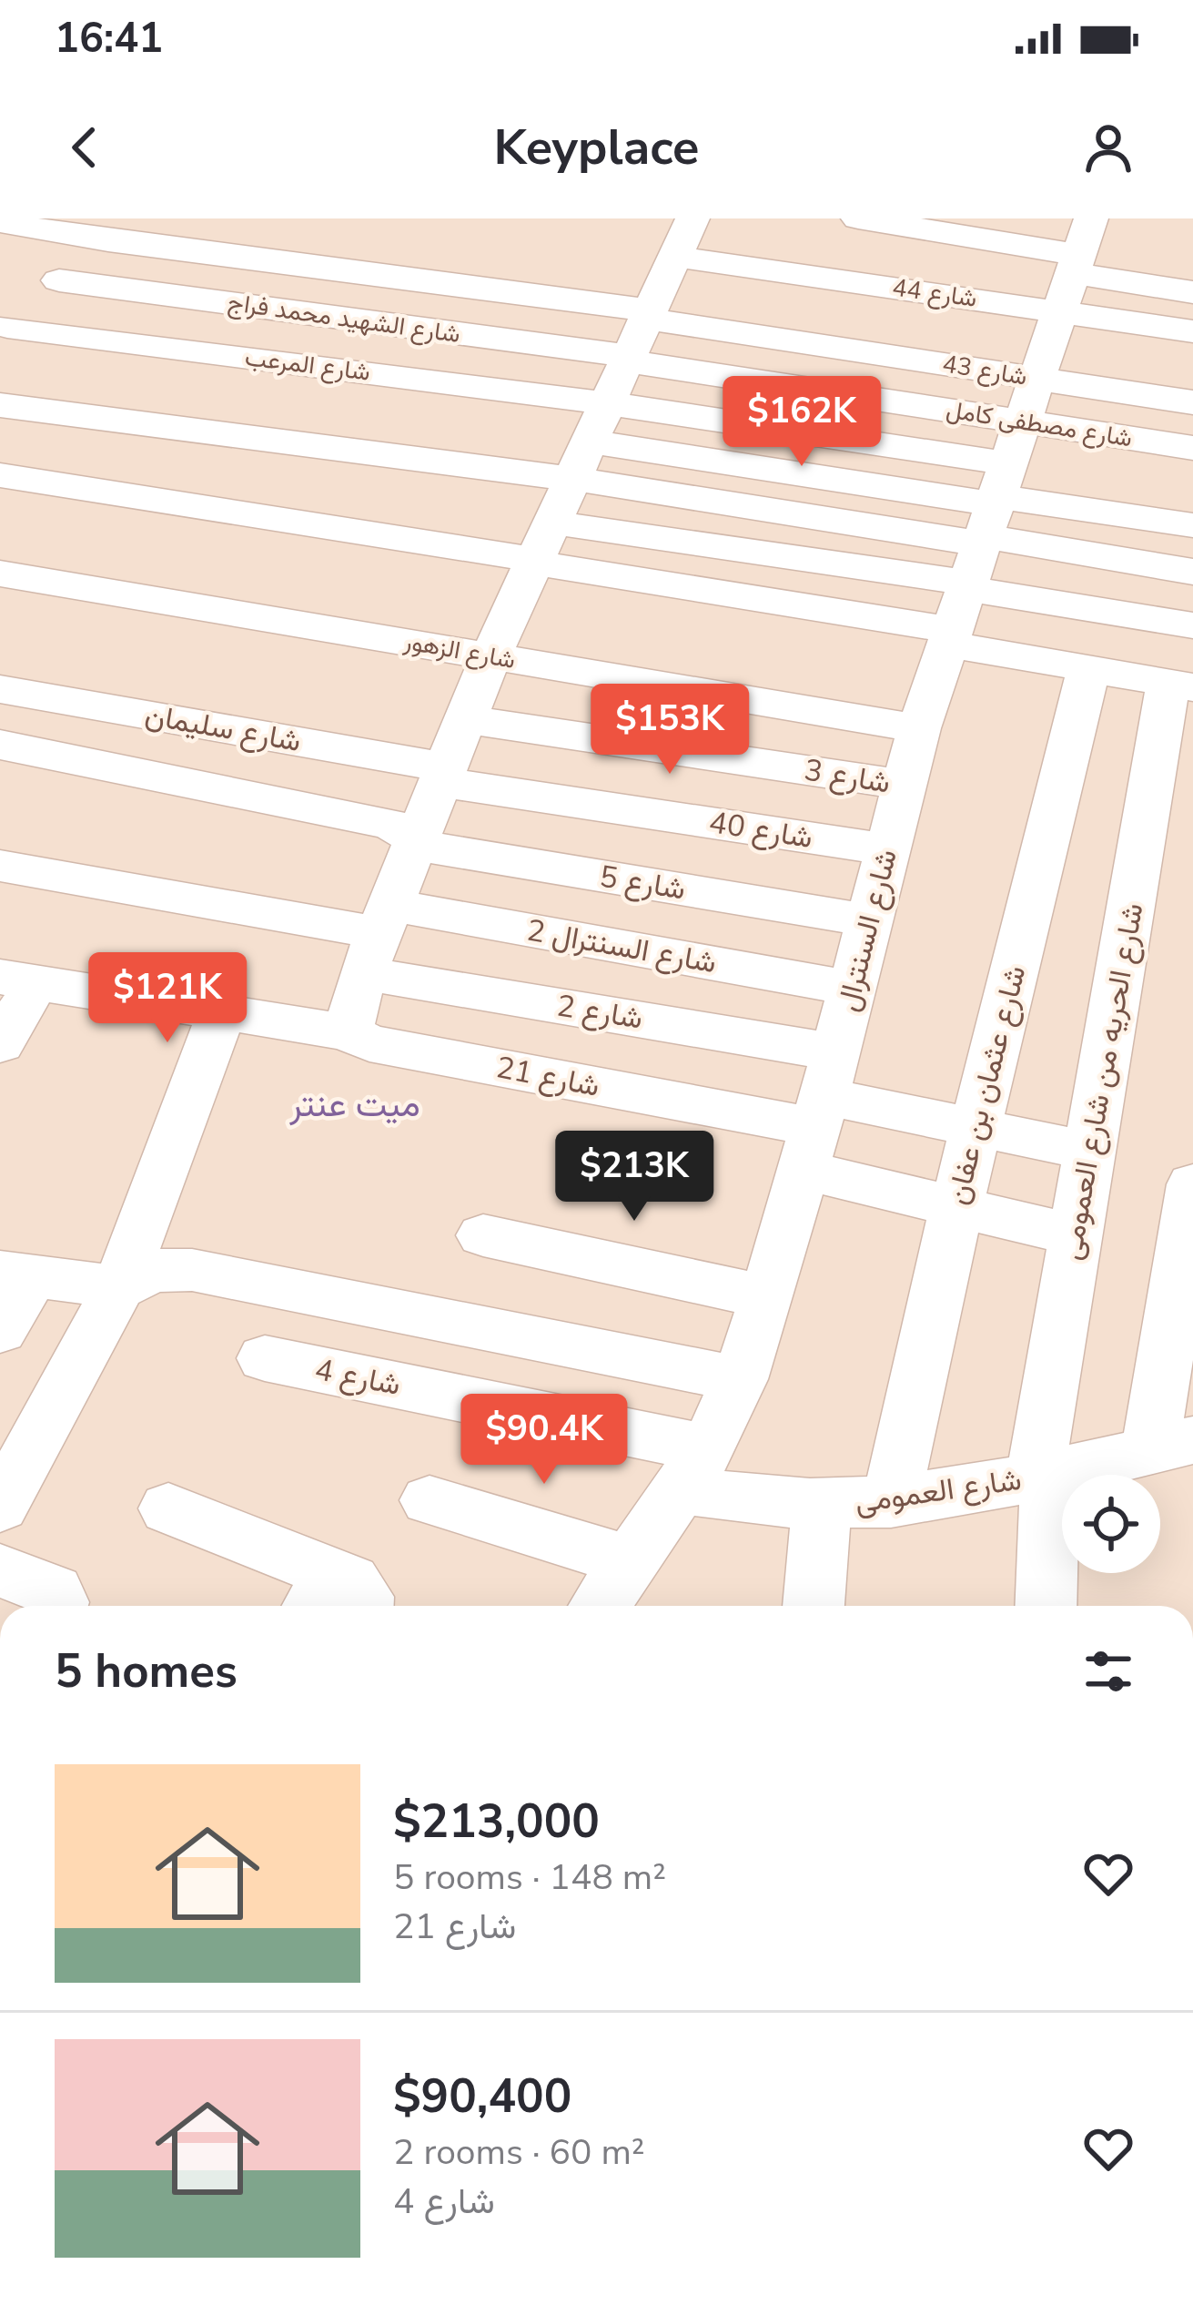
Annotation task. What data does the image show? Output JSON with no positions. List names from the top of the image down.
{
  "streets": {
    "street": [
      "شارع 44",
      "شارع الشهيد محمد فراج",
      "شارع المرعب",
      "شارع 43",
      "شارع مصطفى كامل",
      "شارع الزهور",
      "شارع سليمان",
      "شارع 3",
      "شارع 40",
      "شارع 5",
      "شارع السنترال",
      "شارع السنترال 2",
      "شارع 2",
      "شارع 21",
      "شارع الحريه من شارع العمومى",
      "شارع عثمان بن عفان",
      "شارع 4",
      "شارع العمومى"
    ]
  },
  "crossings": [
    ["شارع 44", "شارع 43"],
    ["شارع 44", "شارع مصطفى كامل"],
    ["شارع 44", "شارع السنترال"],
    ["شارع الشهيد محمد فراج", "شارع مصطفى كامل"],
    ["شارع 43", "شارع مصطفى كامل"],
    ["شارع 43", "شارع السنترال"],
    ["شارع مصطفى كامل", "شارع السنترال"],
    ["شارع الزهور", "شارع السنترال"],
    ["شارع سليمان", "شارع 40"],
    ["شارع 3", "شارع السنترال"],
    ["شارع 40", "شارع السنترال"],
    ["شارع 5", "شارع السنترال"],
    ["شارع السنترال", "شارع السنترال 2"],
    ["شارع السنترال", "شارع 2"],
    ["شارع السنترال", "شارع 21"],
    ["شارع السنترال", "شارع 4"],
    ["شارع السنترال", "شارع العمومى"],
    ["شارع السنترال 2", "شارع 2"],
    ["شارع 2", "شارع 21"],
    ["شارع الحريه من شارع العمومى", "شارع العمومى"],
    ["شارع عثمان بن عفان", "شارع العمومى"],
    ["شارع 4", "شارع العمومى"]
  ],
  "districts": ["ميت عنتر"],
  "page": {
    "status": "16:41",
    "header": "Keyplace",
    "price": [
      "$162K",
      "$153K",
      "$121K",
      "$213K",
      "$90.4K"
    ],
    "heading": "5 homes",
    "list": [
      {
        "name": "$213,000",
        "note": "5 rooms · 148 m² · شارع 21"
      },
      {
        "name": "$90,400",
        "note": "2 rooms · 60 m² · شارع 4"
      }
    ]
  }
}
